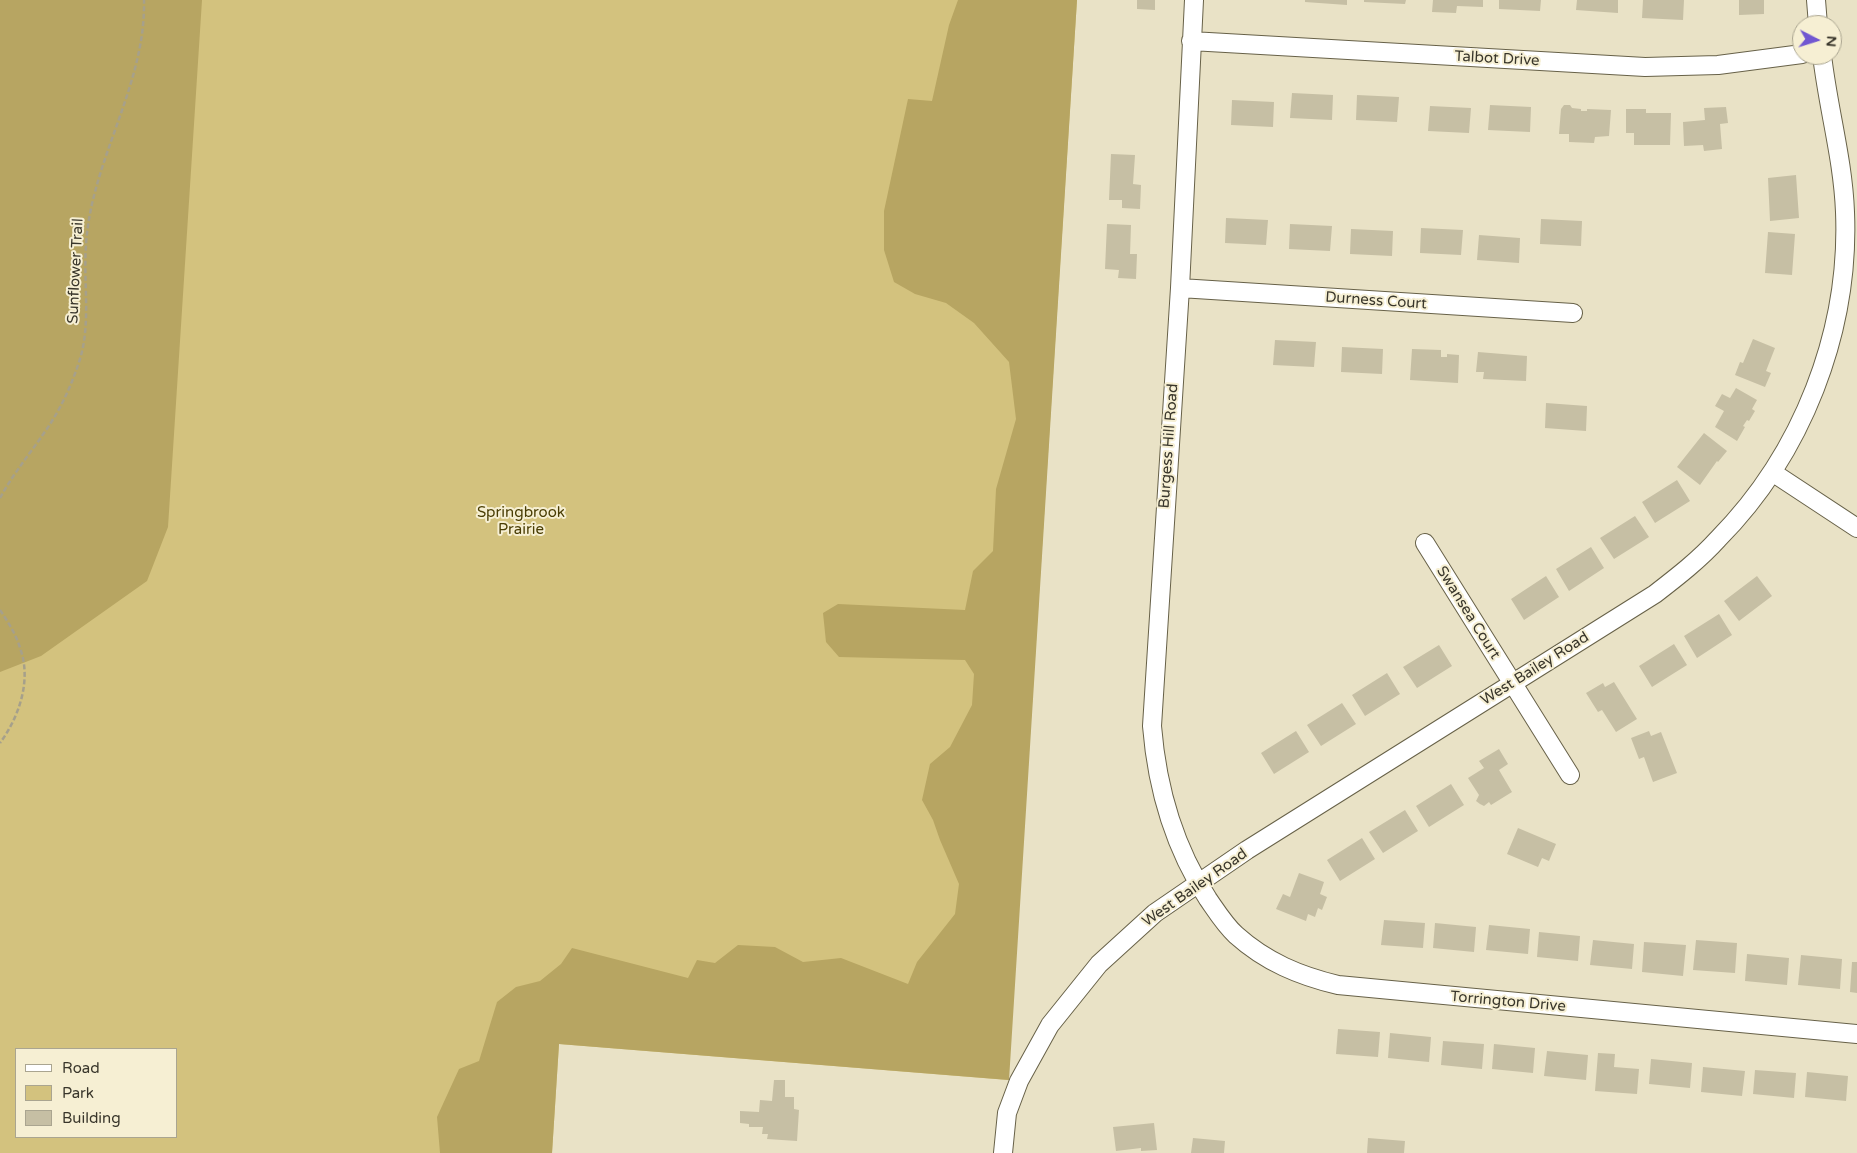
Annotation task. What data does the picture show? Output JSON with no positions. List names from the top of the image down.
{
  "streets": {
    "street": [
      "Talbot Drive",
      "Durness Court",
      "Burgess Hill Road",
      "Swansea Court",
      "West Bailey Road",
      "Torrington Drive"
    ],
    "path": ["Sunflower Trail"]
  },
  "crossings": [
    ["Talbot Drive", "Burgess Hill Road"],
    ["Durness Court", "Burgess Hill Road"],
    ["Burgess Hill Road", "West Bailey Road"],
    ["Burgess Hill Road", "Torrington Drive"],
    ["Swansea Court", "West Bailey Road"],
    ["West Bailey Road", "Torrington Drive"]
  ],
  "parks": ["Springbrook Prairie"],
  "legend": ["Road", "Park", "Building"],
  "north": "right"
}
